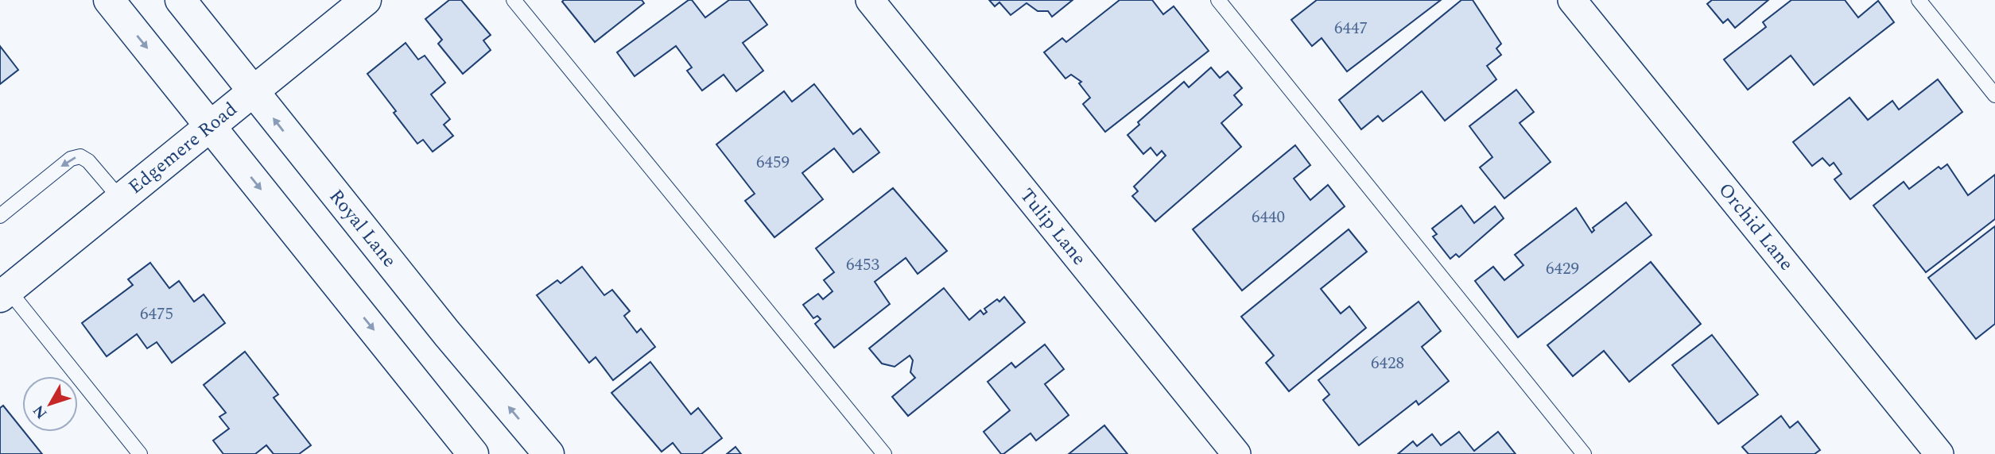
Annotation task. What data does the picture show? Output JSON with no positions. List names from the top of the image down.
{
  "streets": {
    "main road": ["Edgemere Road", "Royal Lane"],
    "street": ["Tulip Lane", "Orchid Lane"]
  },
  "crossings": [
    ["Edgemere Road", "Royal Lane"]
  ],
  "house_numbers": [
    "6447",
    "6459",
    "6440",
    "6453",
    "6429",
    "6475",
    "6428"
  ],
  "north": "bottom left"
}
